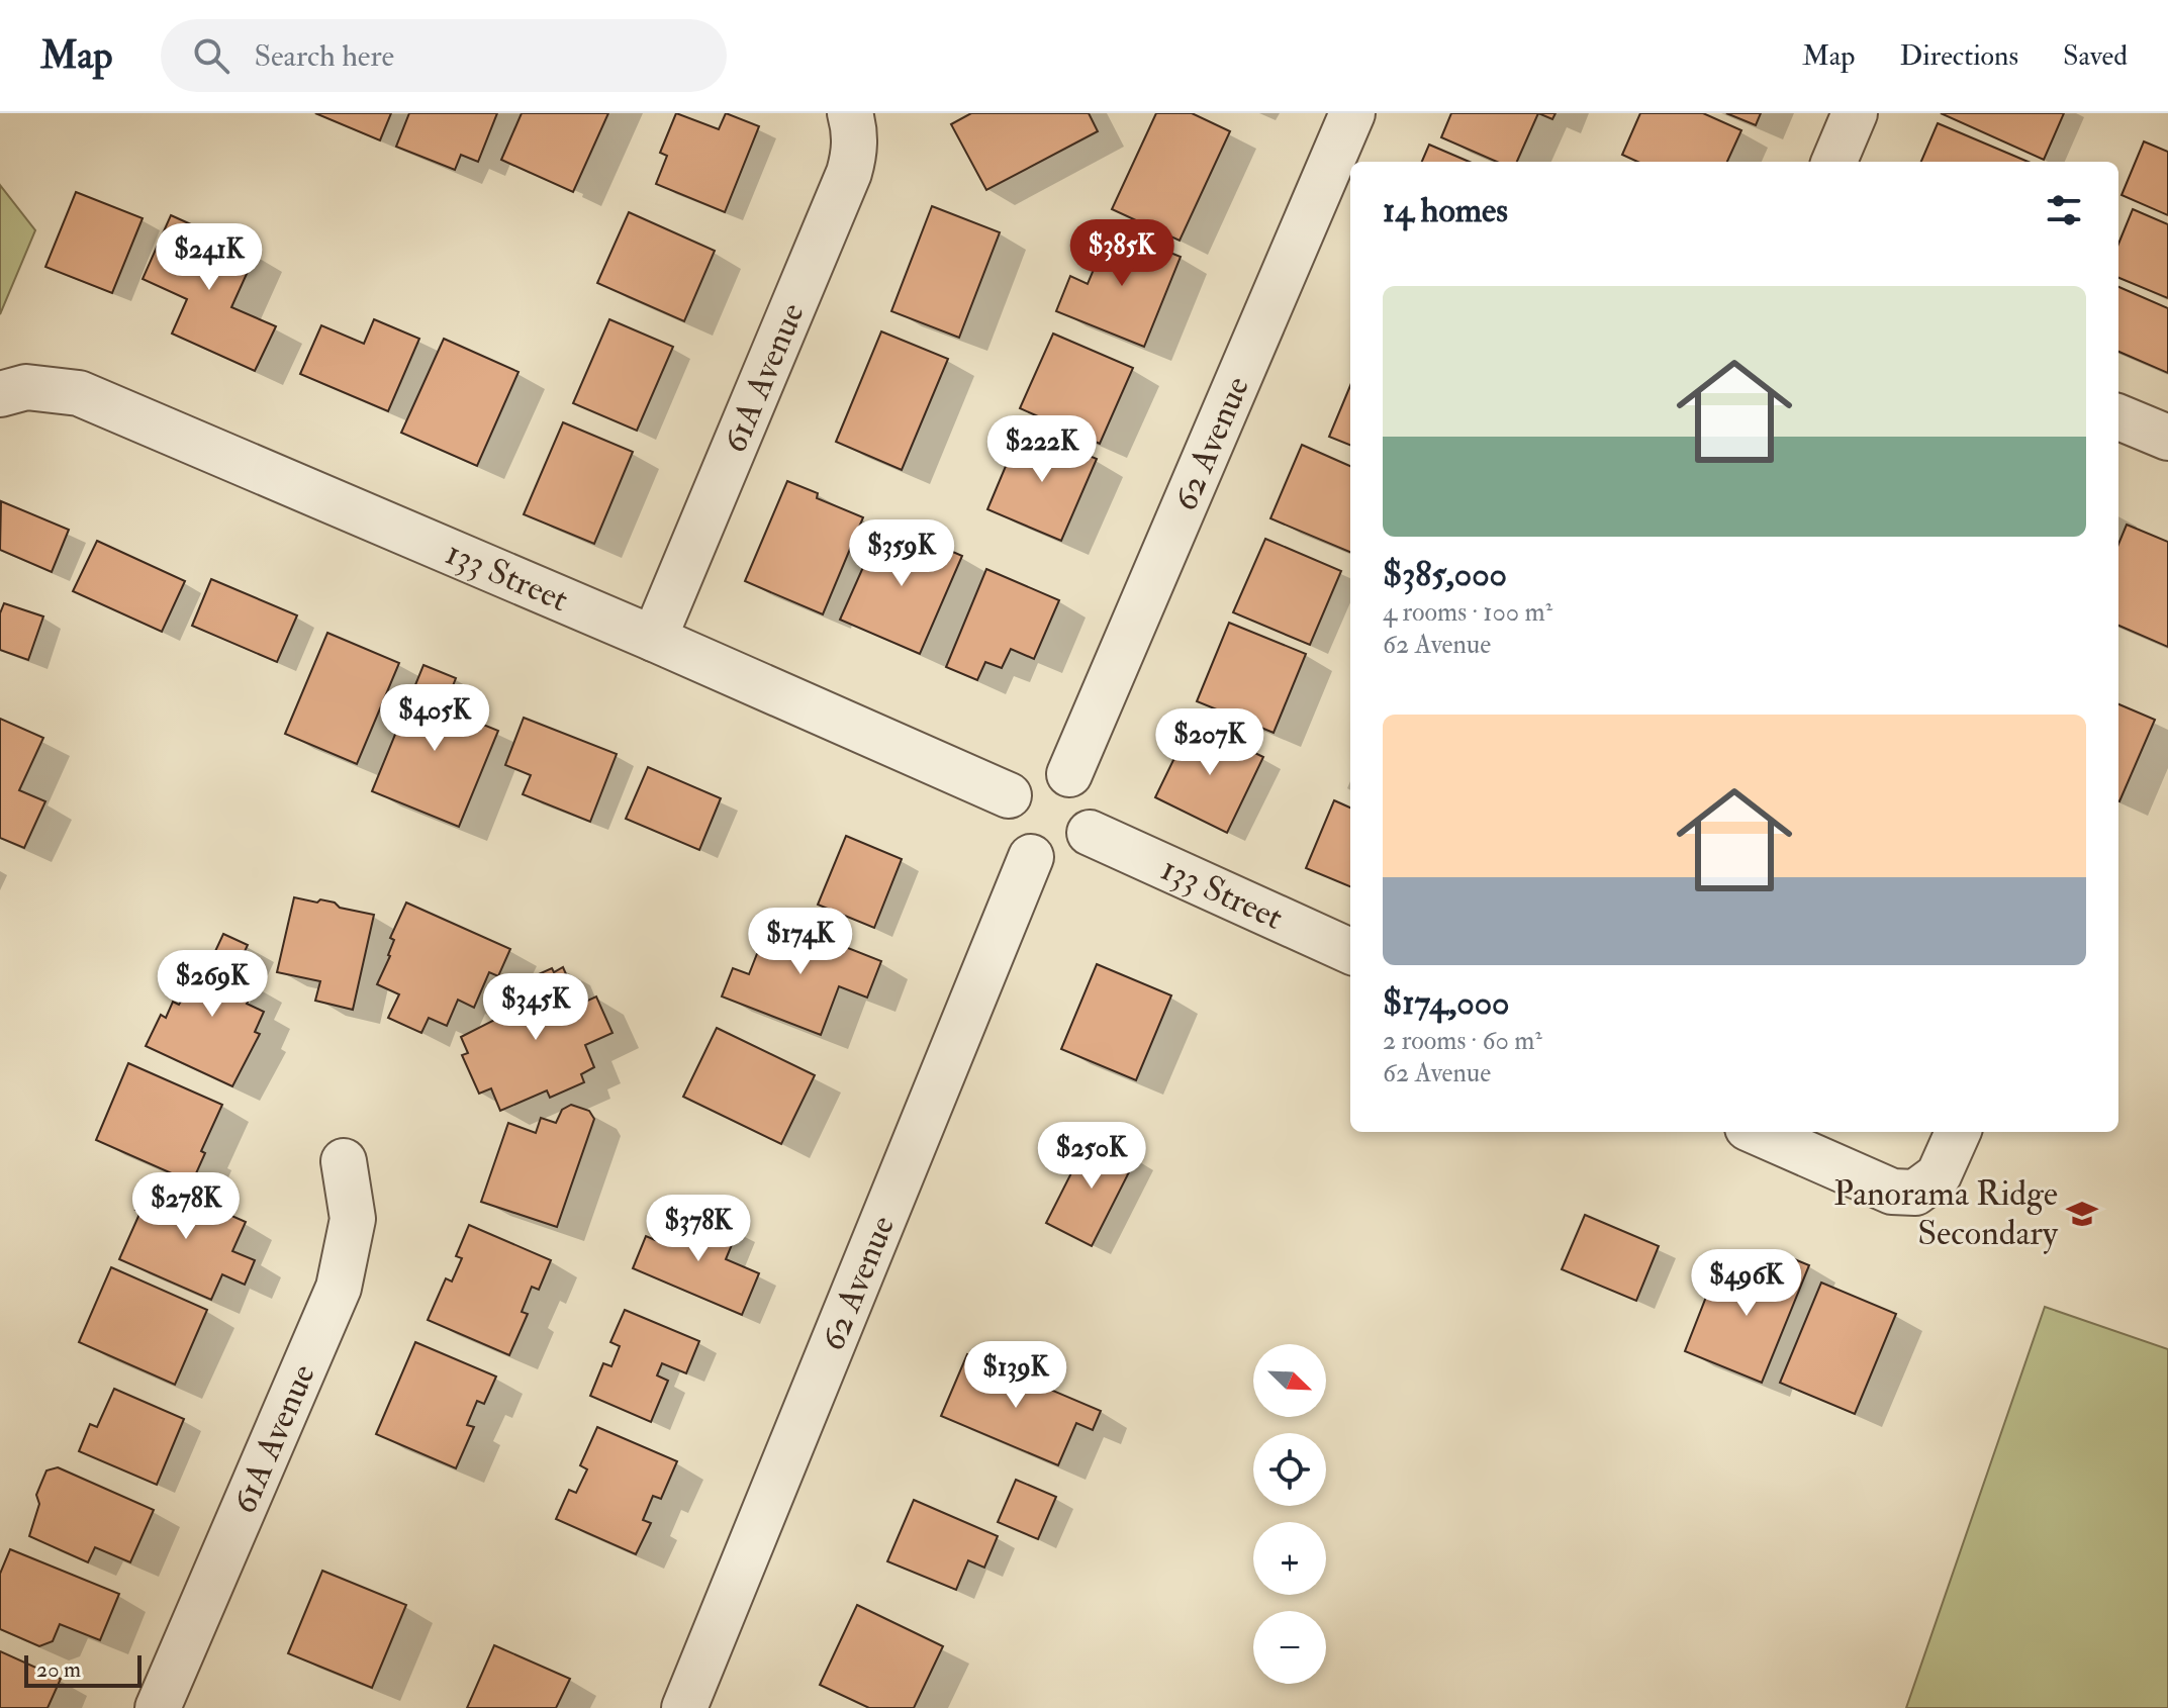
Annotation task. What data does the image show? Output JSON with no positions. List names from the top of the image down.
{
  "streets": {
    "street": ["61A Avenue", "62 Avenue", "133 Street"]
  },
  "crossings": [
    ["61A Avenue", "133 Street"],
    ["62 Avenue", "133 Street"]
  ],
  "places": {
    "school or university": ["Panorama Ridge Secondary"]
  },
  "scale_bar": "20 m",
  "north": "bottom right",
  "page": {
    "header": "Map",
    "search": "Search here",
    "nav": ["Map", "Directions", "Saved"],
    "heading": "14 homes",
    "price": [
      "$385K",
      "$241K",
      "$222K",
      "$359K",
      "$405K",
      "$207K",
      "$174K",
      "$269K",
      "$345K",
      "$250K",
      "$278K",
      "$378K",
      "$496K",
      "$139K"
    ],
    "list": [
      {
        "name": "$385,000",
        "note": "4 rooms · 100 m² · 62 Avenue"
      },
      {
        "name": "$174,000",
        "note": "2 rooms · 60 m² · 62 Avenue"
      }
    ],
    "map_buttons": ["+", "−"],
    "scale": "20 m"
  }
}
